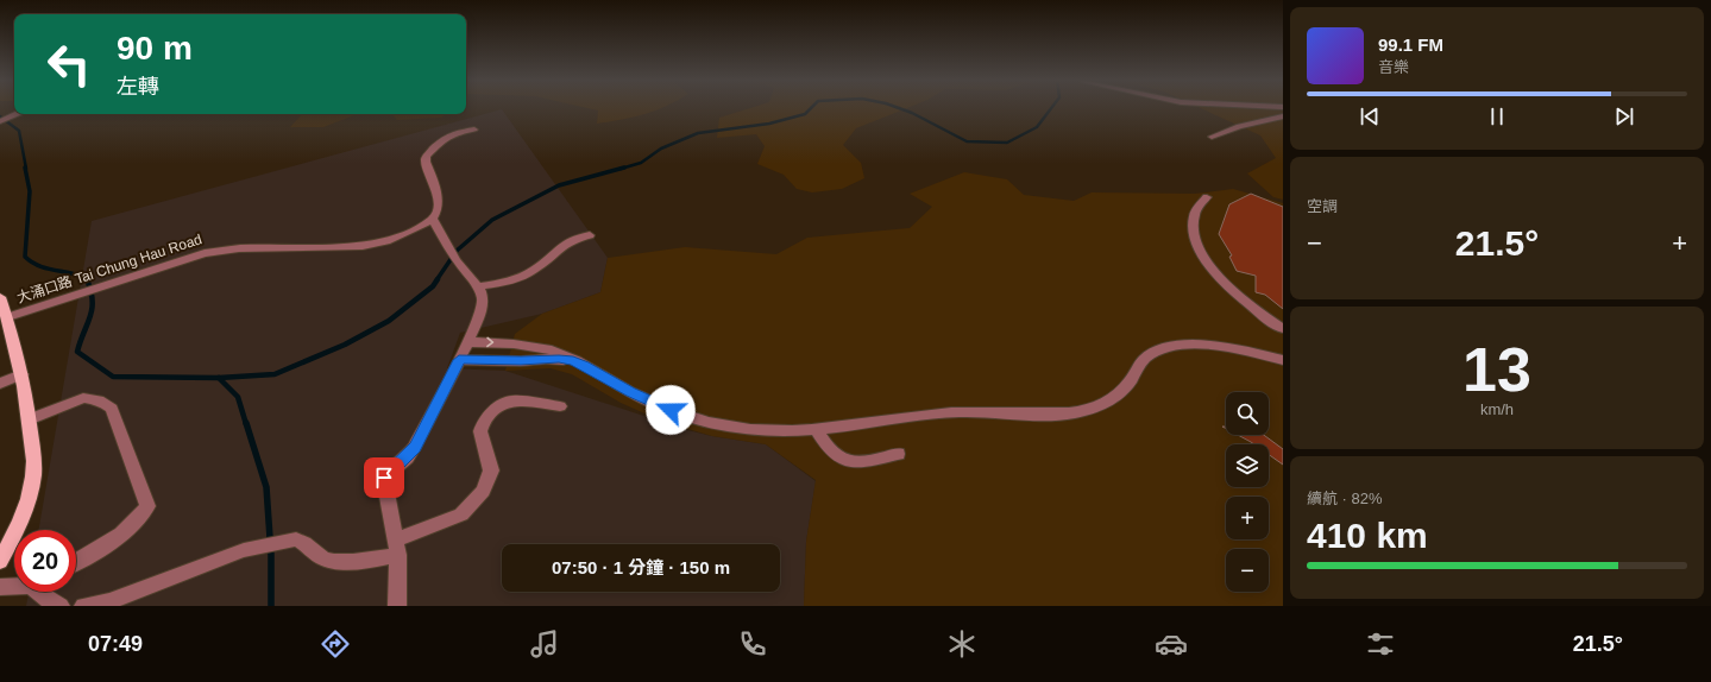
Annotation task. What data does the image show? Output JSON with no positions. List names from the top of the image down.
{
  "streets": {
    "street": ["大涌口路 Tai Chung Hau Road"]
  },
  "page": {
    "turn": ["90 m", "左轉"],
    "song": ["99.1 FM", "音樂"],
    "tile": [
      "空調",
      ["13", "km/h"],
      ["續航 · 82%", "410 km"]
    ],
    "heat": ["−", "21.5°", "+"],
    "map_buttons": ["+", "−"],
    "limit": "20",
    "trip": "07:50 · 1 分鐘 · 150 m",
    "tabs": ["07:49", "21.5°"]
  }
}
